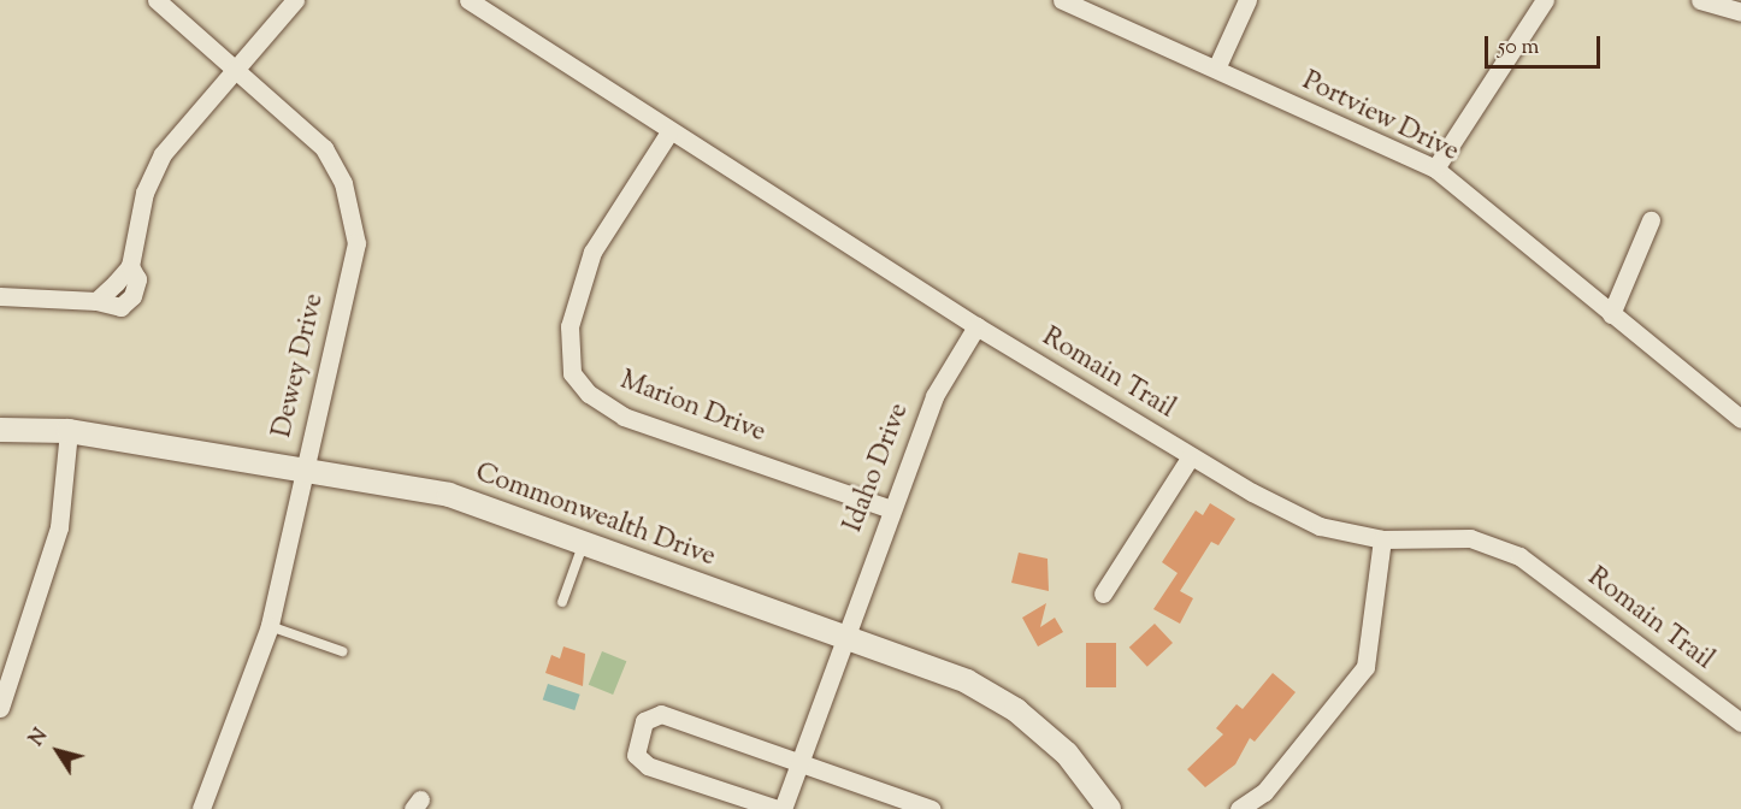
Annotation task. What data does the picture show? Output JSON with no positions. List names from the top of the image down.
{
  "streets": {
    "street": [
      "Portview Drive",
      "Dewey Drive",
      "Romain Trail",
      "Marion Drive",
      "Idaho Drive",
      "Commonwealth Drive"
    ]
  },
  "crossings": [
    ["Dewey Drive", "Commonwealth Drive"],
    ["Romain Trail", "Marion Drive"],
    ["Romain Trail", "Idaho Drive"],
    ["Marion Drive", "Idaho Drive"],
    ["Idaho Drive", "Commonwealth Drive"]
  ],
  "scale_bar": "50 m",
  "north": "top left"
}
